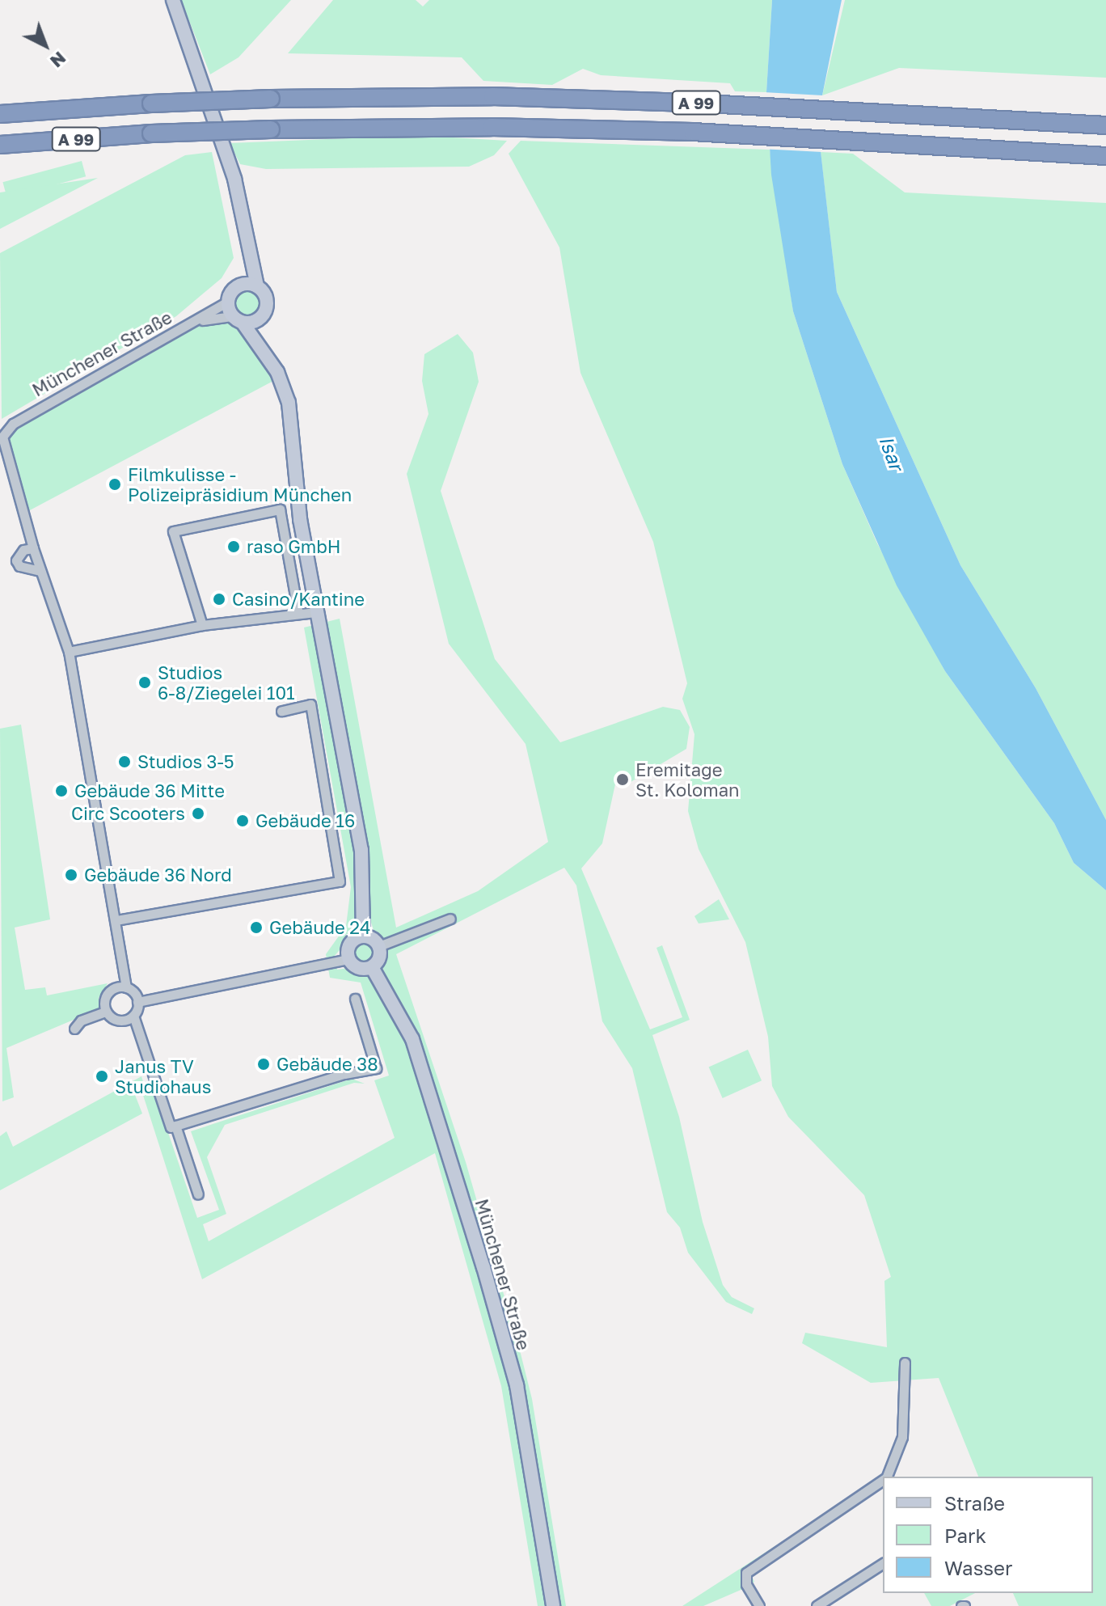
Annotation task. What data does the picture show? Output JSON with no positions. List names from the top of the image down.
{
  "streets": {
    "highway": ["A 99"],
    "main road": ["Münchener Straße"]
  },
  "water": ["Isar"],
  "places": [
    "Filmkulisse - Polizeipräsidium München",
    "raso GmbH",
    "Casino/Kantine",
    "Studios 6-8/Ziegelei 101",
    "Studios 3-5",
    "Eremitage St. Koloman",
    "Gebäude 36 Mitte",
    "Circ Scooters",
    "Gebäude 16",
    "Gebäude 36 Nord",
    "Gebäude 24",
    "Gebäude 38",
    "Janus TV Studiohaus"
  ],
  "legend": ["Straße", "Park", "Wasser"],
  "north": "bottom right"
}
